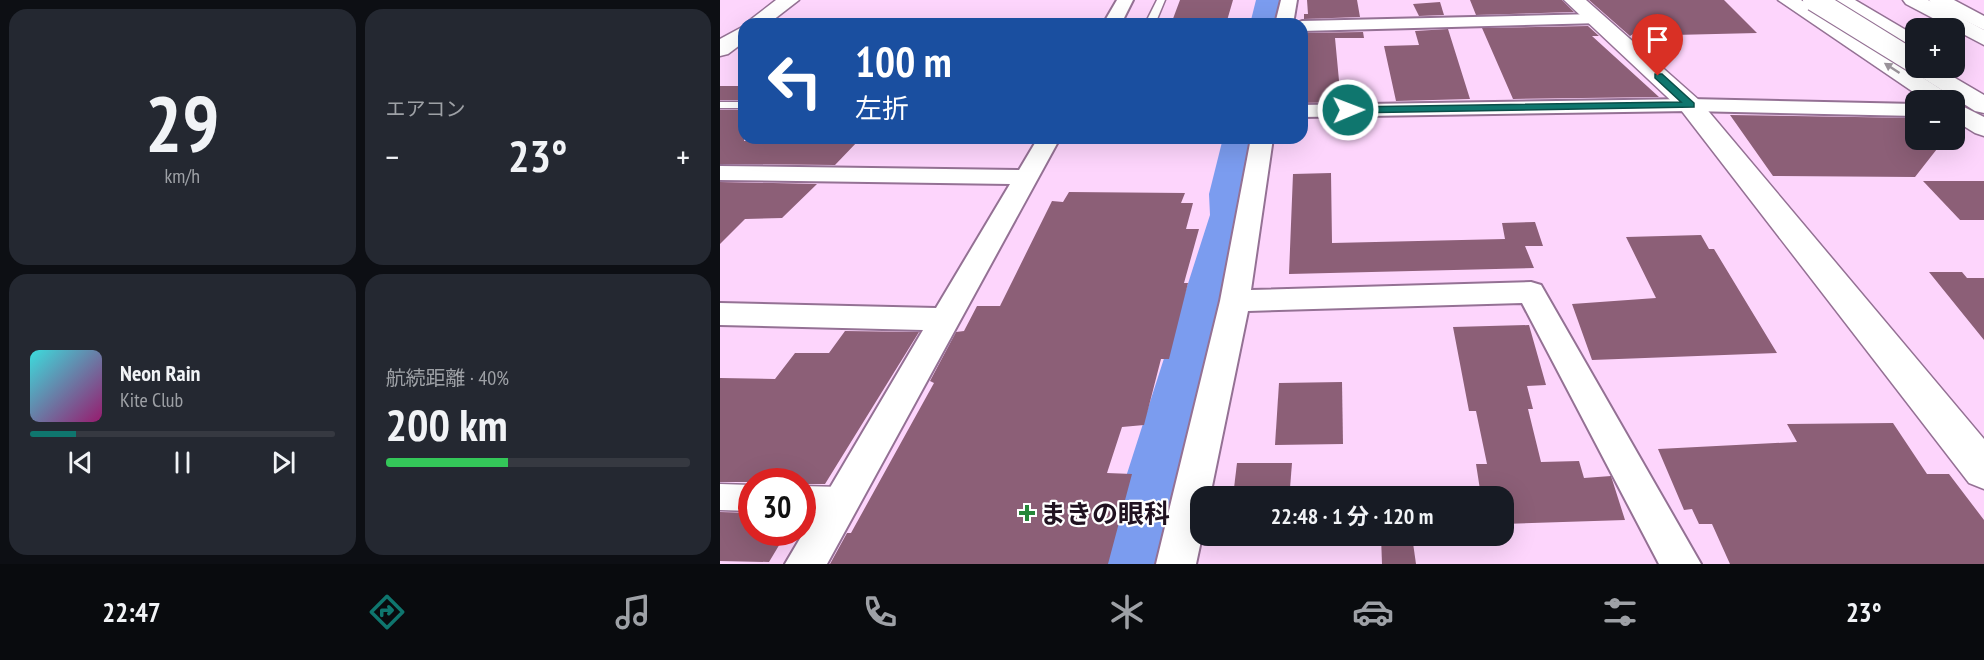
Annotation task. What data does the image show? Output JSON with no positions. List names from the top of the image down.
{
  "places": {
    "health": ["まきの眼科"]
  },
  "page": {
    "tile": [
      ["29", "km/h"],
      "エアコン",
      ["航続距離 · 40%", "200 km"]
    ],
    "map_buttons": ["+", "−"],
    "turn": ["100 m", "左折"],
    "heat": ["−", "23°", "+"],
    "song": ["Neon Rain", "Kite Club"],
    "limit": "30",
    "trip": "22:48 · 1 分 · 120 m",
    "tabs": ["22:47", "23°"]
  }
}
